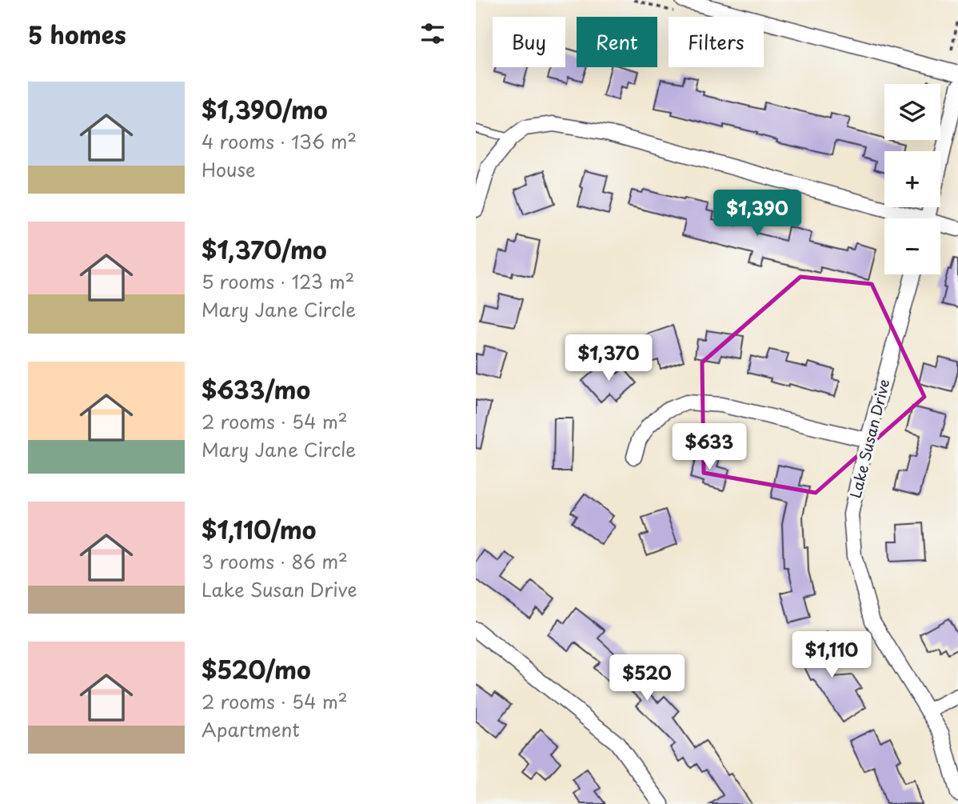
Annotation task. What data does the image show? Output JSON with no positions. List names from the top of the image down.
{
  "streets": {
    "street": ["Lake Susan Drive"]
  },
  "page": {
    "heading": "5 homes",
    "chip": ["Buy", "Rent", "Filters"],
    "list": [
      {
        "name": "$1,390/mo",
        "note": "4 rooms · 136 m² · House"
      },
      {
        "name": "$1,370/mo",
        "note": "5 rooms · 123 m² · Mary Jane Circle"
      },
      {
        "name": "$633/mo",
        "note": "2 rooms · 54 m² · Mary Jane Circle"
      },
      {
        "name": "$1,110/mo",
        "note": "3 rooms · 86 m² · Lake Susan Drive"
      },
      {
        "name": "$520/mo",
        "note": "2 rooms · 54 m² · Apartment"
      }
    ],
    "map_buttons": ["+", "−"],
    "price": [
      "$1,390",
      "$1,370",
      "$633",
      "$1,110",
      "$520"
    ]
  }
}
